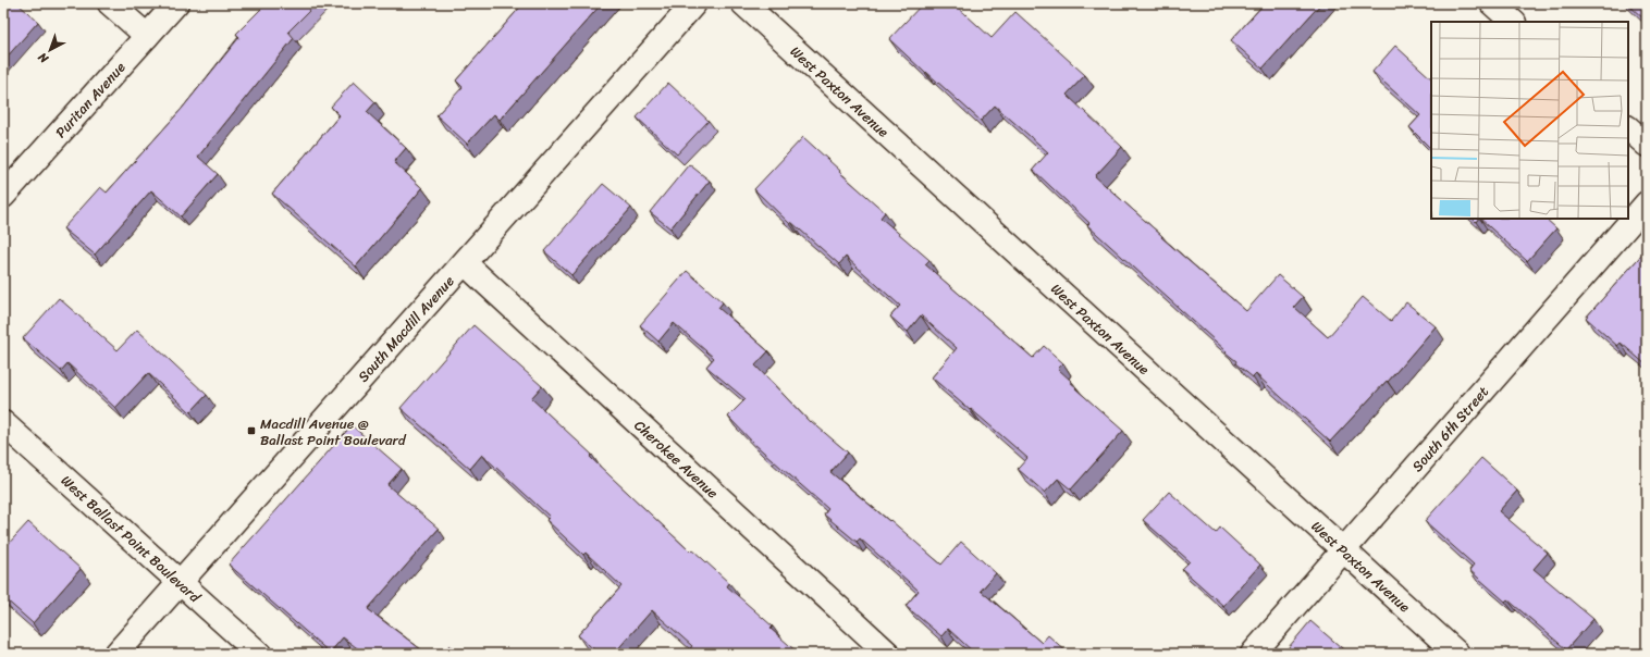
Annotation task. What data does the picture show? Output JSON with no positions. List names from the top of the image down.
{
  "streets": {
    "street": [
      "West Paxton Avenue",
      "Puritan Avenue",
      "South Macdill Avenue",
      "South 6th Street",
      "Cherokee Avenue",
      "West Ballast Point Boulevard"
    ]
  },
  "crossings": [
    ["West Paxton Avenue", "South 6th Street"],
    ["South Macdill Avenue", "Cherokee Avenue"],
    ["South Macdill Avenue", "West Ballast Point Boulevard"]
  ],
  "places": {
    "transit": ["Macdill Avenue @ Ballast Point Boulevard"]
  },
  "north": "bottom left"
}
